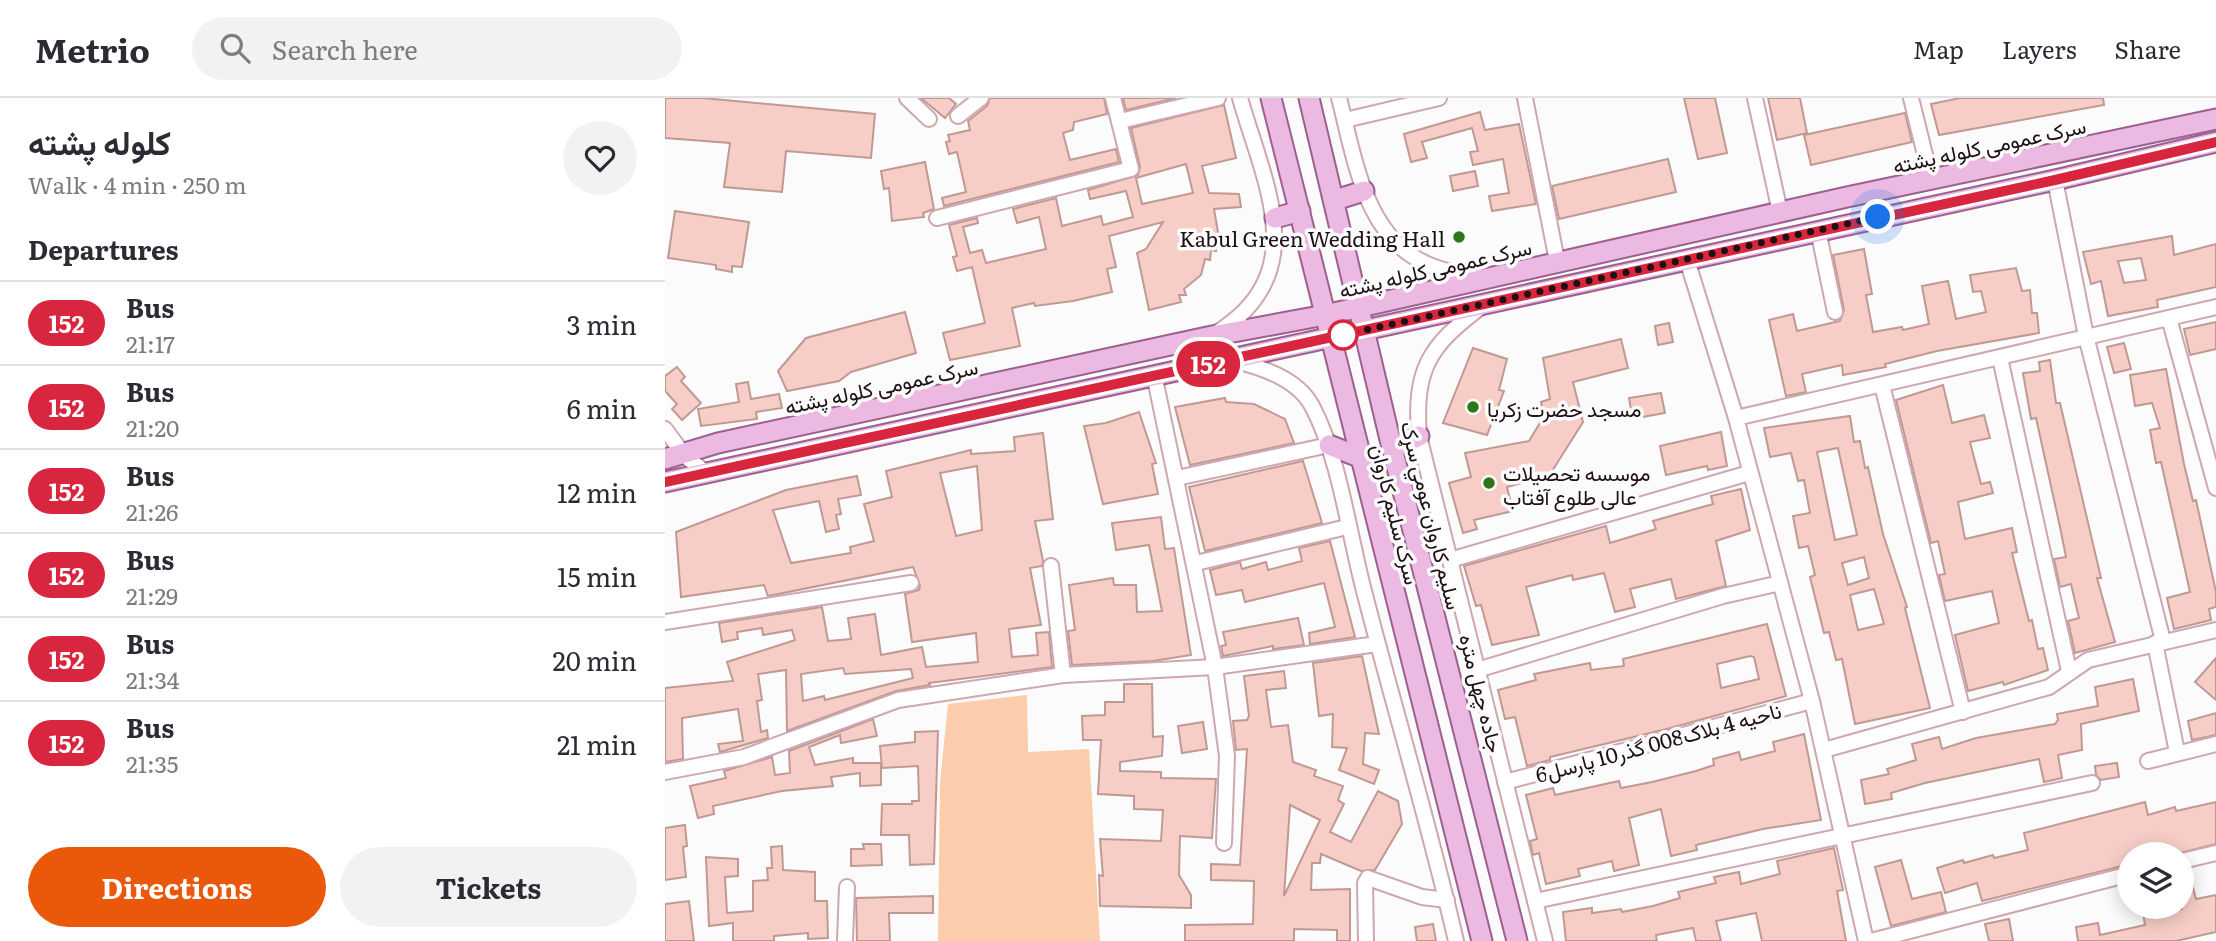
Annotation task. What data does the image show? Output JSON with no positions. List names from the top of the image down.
{
  "streets": {
    "main road": ["سرک عمومی کلوله پشته", "سرک سلیم کاروان", "سلیم کاروان عومي سړک"],
    "street": ["جاده چهل متره", "ناحیه 4 بلاک008 گذر10 پارسل6"]
  },
  "crossings": [
    ["سرک عمومی کلوله پشته", "سرک سلیم کاروان"],
    ["سرک عمومی کلوله پشته", "سلیم کاروان عومي سړک"],
    ["جاده چهل متره", "ناحیه 4 بلاک008 گذر10 پارسل6"]
  ],
  "places": ["Kabul Green Wedding Hall", "مسجد حضرت زکریا", "موسسه تحصیلات عالی طلوع آفتاب"],
  "lines": ["bus line 152"],
  "page": {
    "header": "Metrio",
    "search": "Search here",
    "nav": ["Map", "Layers", "Share"],
    "heading": [
      ["کلوله پشته", "Walk · 4 min · 250 m"],
      "Departures"
    ],
    "on_map": "152",
    "list": [
      {
        "mark": "152",
        "name": "Bus",
        "note": "21:17",
        "value": "3 min"
      },
      {
        "mark": "152",
        "name": "Bus",
        "note": "21:20",
        "value": "6 min"
      },
      {
        "mark": "152",
        "name": "Bus",
        "note": "21:26",
        "value": "12 min"
      },
      {
        "mark": "152",
        "name": "Bus",
        "note": "21:29",
        "value": "15 min"
      },
      {
        "mark": "152",
        "name": "Bus",
        "note": "21:34",
        "value": "20 min"
      },
      {
        "mark": "152",
        "name": "Bus",
        "note": "21:35",
        "value": "21 min"
      }
    ],
    "buttons": ["Directions", "Tickets"]
  }
}
